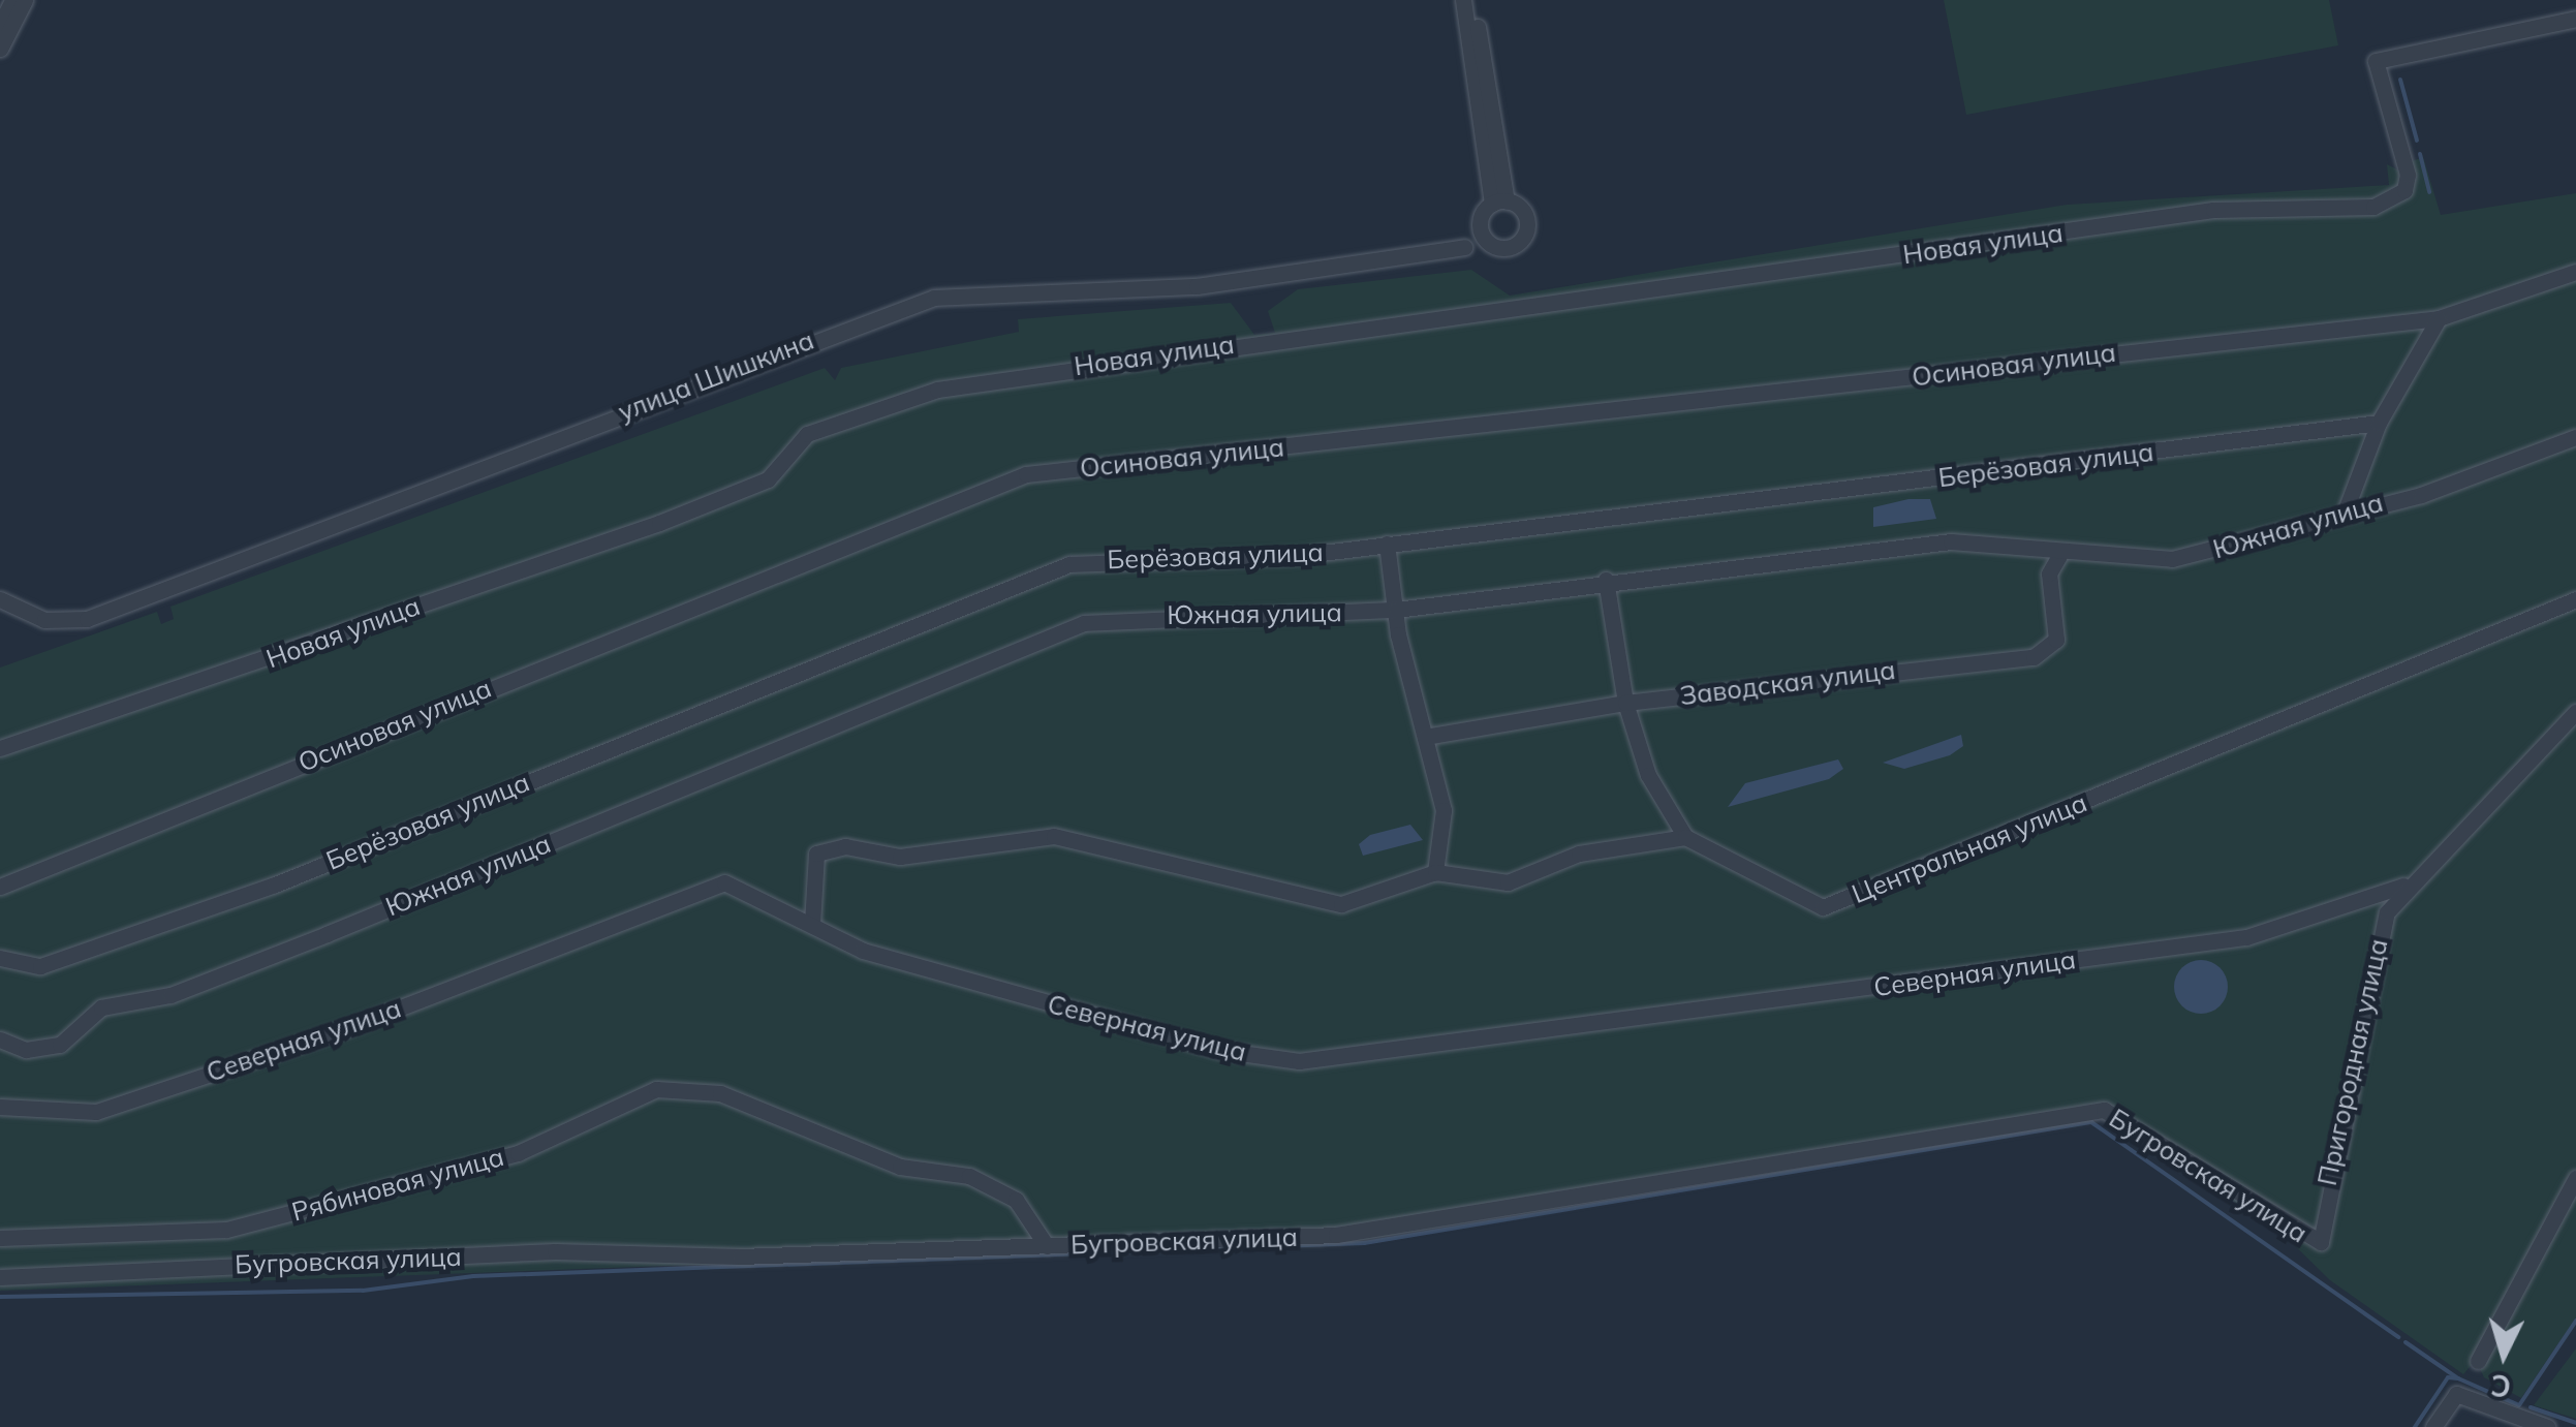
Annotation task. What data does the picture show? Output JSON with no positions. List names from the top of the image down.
{
  "streets": {
    "street": [
      "Новая улица",
      "Осиновая улица",
      "улица Шишкина",
      "Берёзовая улица",
      "Южная улица",
      "Заводская улица",
      "Центральная улица",
      "Северная улица",
      "Пригородная улица",
      "Бугровская улица",
      "Рябиновая улица"
    ]
  },
  "crossings": [
    ["Южная улица", "Заводская улица"],
    ["Северная улица", "Пригородная улица"],
    ["Пригородная улица", "Бугровская улица"],
    ["Бугровская улица", "Рябиновая улица"]
  ],
  "north": "bottom"
}
